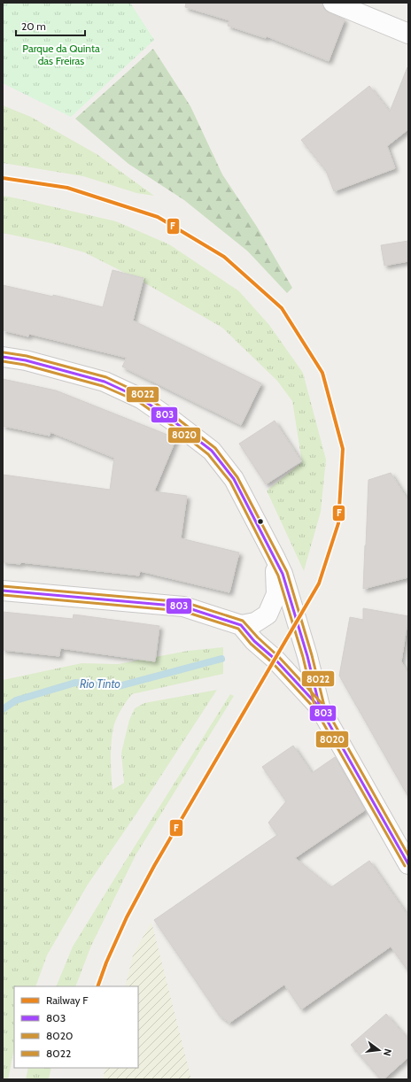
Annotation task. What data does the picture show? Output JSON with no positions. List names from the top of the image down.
{
  "water": ["Rio Tinto"],
  "parks": ["Parque da Quinta das Freiras"],
  "lines": [
    "rail line F",
    "transit line 8022",
    "transit line 803",
    "transit line 8020"
  ],
  "legend": [
    "Railway F",
    "803",
    "8020",
    "8022"
  ],
  "scale_bar": "20 m",
  "north": "right"
}
